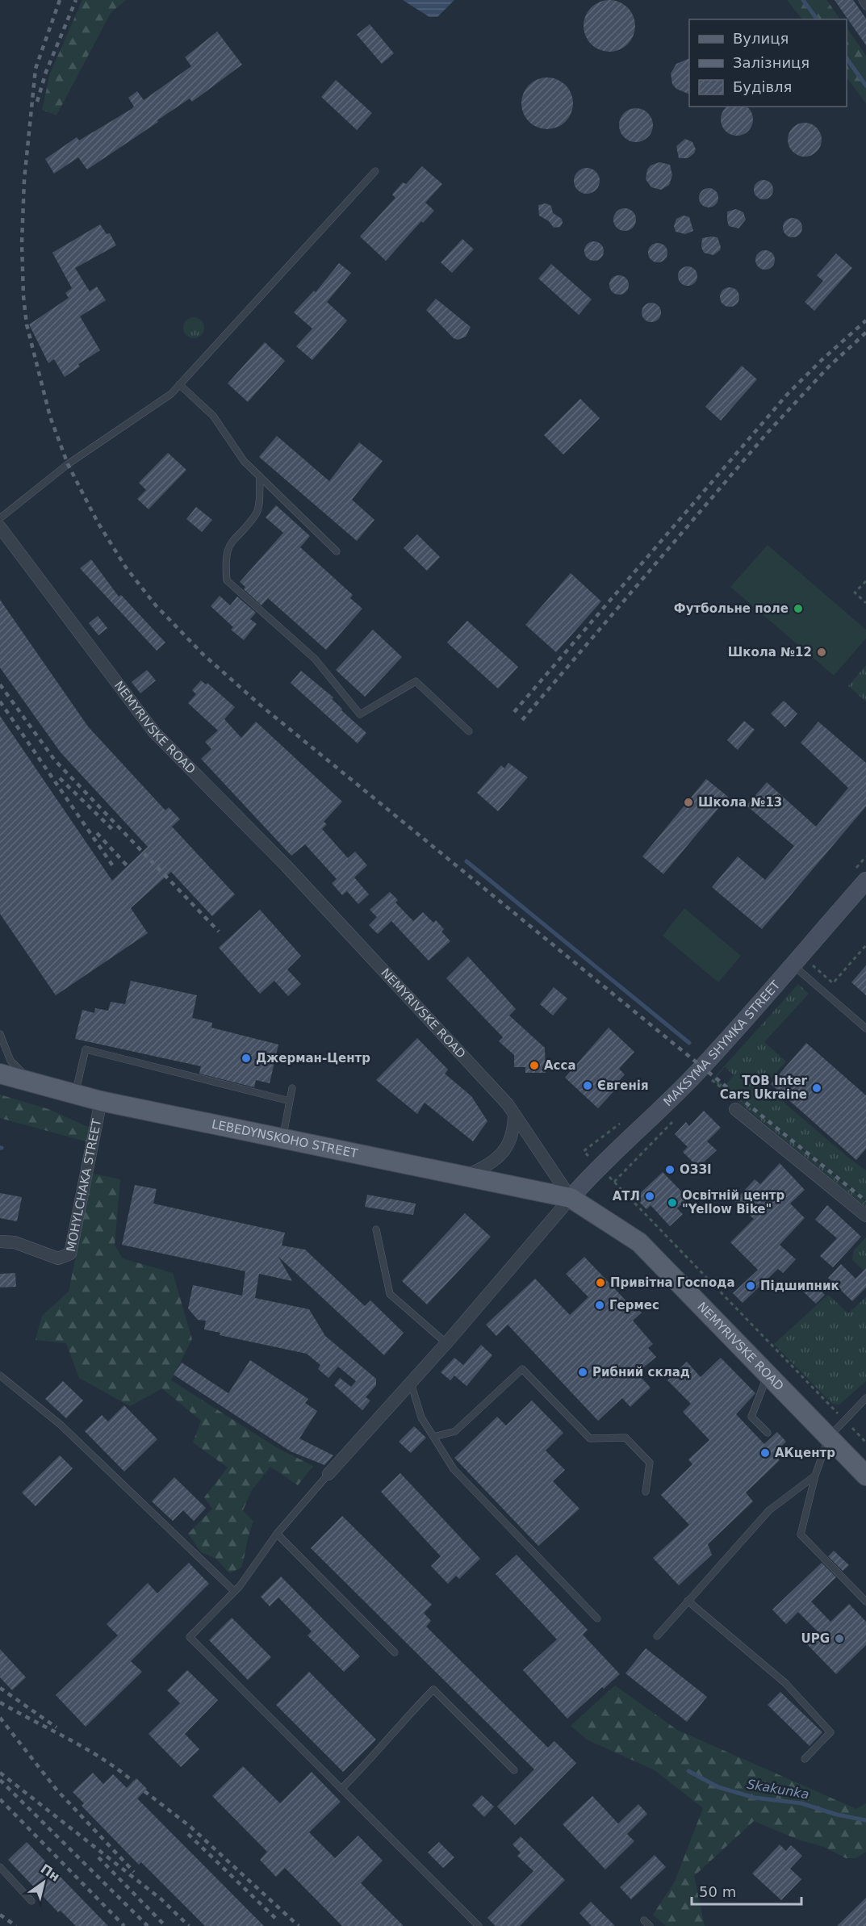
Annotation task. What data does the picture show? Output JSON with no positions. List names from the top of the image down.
{
  "streets": {
    "main road": ["NEMYRIVSKE ROAD", "MAKSYMA SHYMKA STREET", "LEBEDYNSKOHO STREET"],
    "street": ["MOHYLCHAKA STREET"]
  },
  "crossings": [
    ["NEMYRIVSKE ROAD", "MAKSYMA SHYMKA STREET"],
    ["NEMYRIVSKE ROAD", "LEBEDYNSKOHO STREET"],
    ["MAKSYMA SHYMKA STREET", "LEBEDYNSKOHO STREET"],
    ["LEBEDYNSKOHO STREET", "MOHYLCHAKA STREET"]
  ],
  "water": ["Skakunka"],
  "places": [
    "Футбольне поле",
    "Школа №12",
    "Школа №13",
    "Джерман-Центр",
    "Асса",
    "Євгенія",
    "ТОВ Inter Cars Ukraine",
    "ОЗЗІ",
    "АТЛ",
    "Освітній центр \"Yellow Bike\"",
    "Привітна Господа",
    "Підшипник",
    "Гермес",
    "Рибний склад",
    "АКцентр",
    "UPG"
  ],
  "legend": ["Вулиця", "Залізниця", "Будівля"],
  "scale_bar": "50 m",
  "north": "top right"
}
